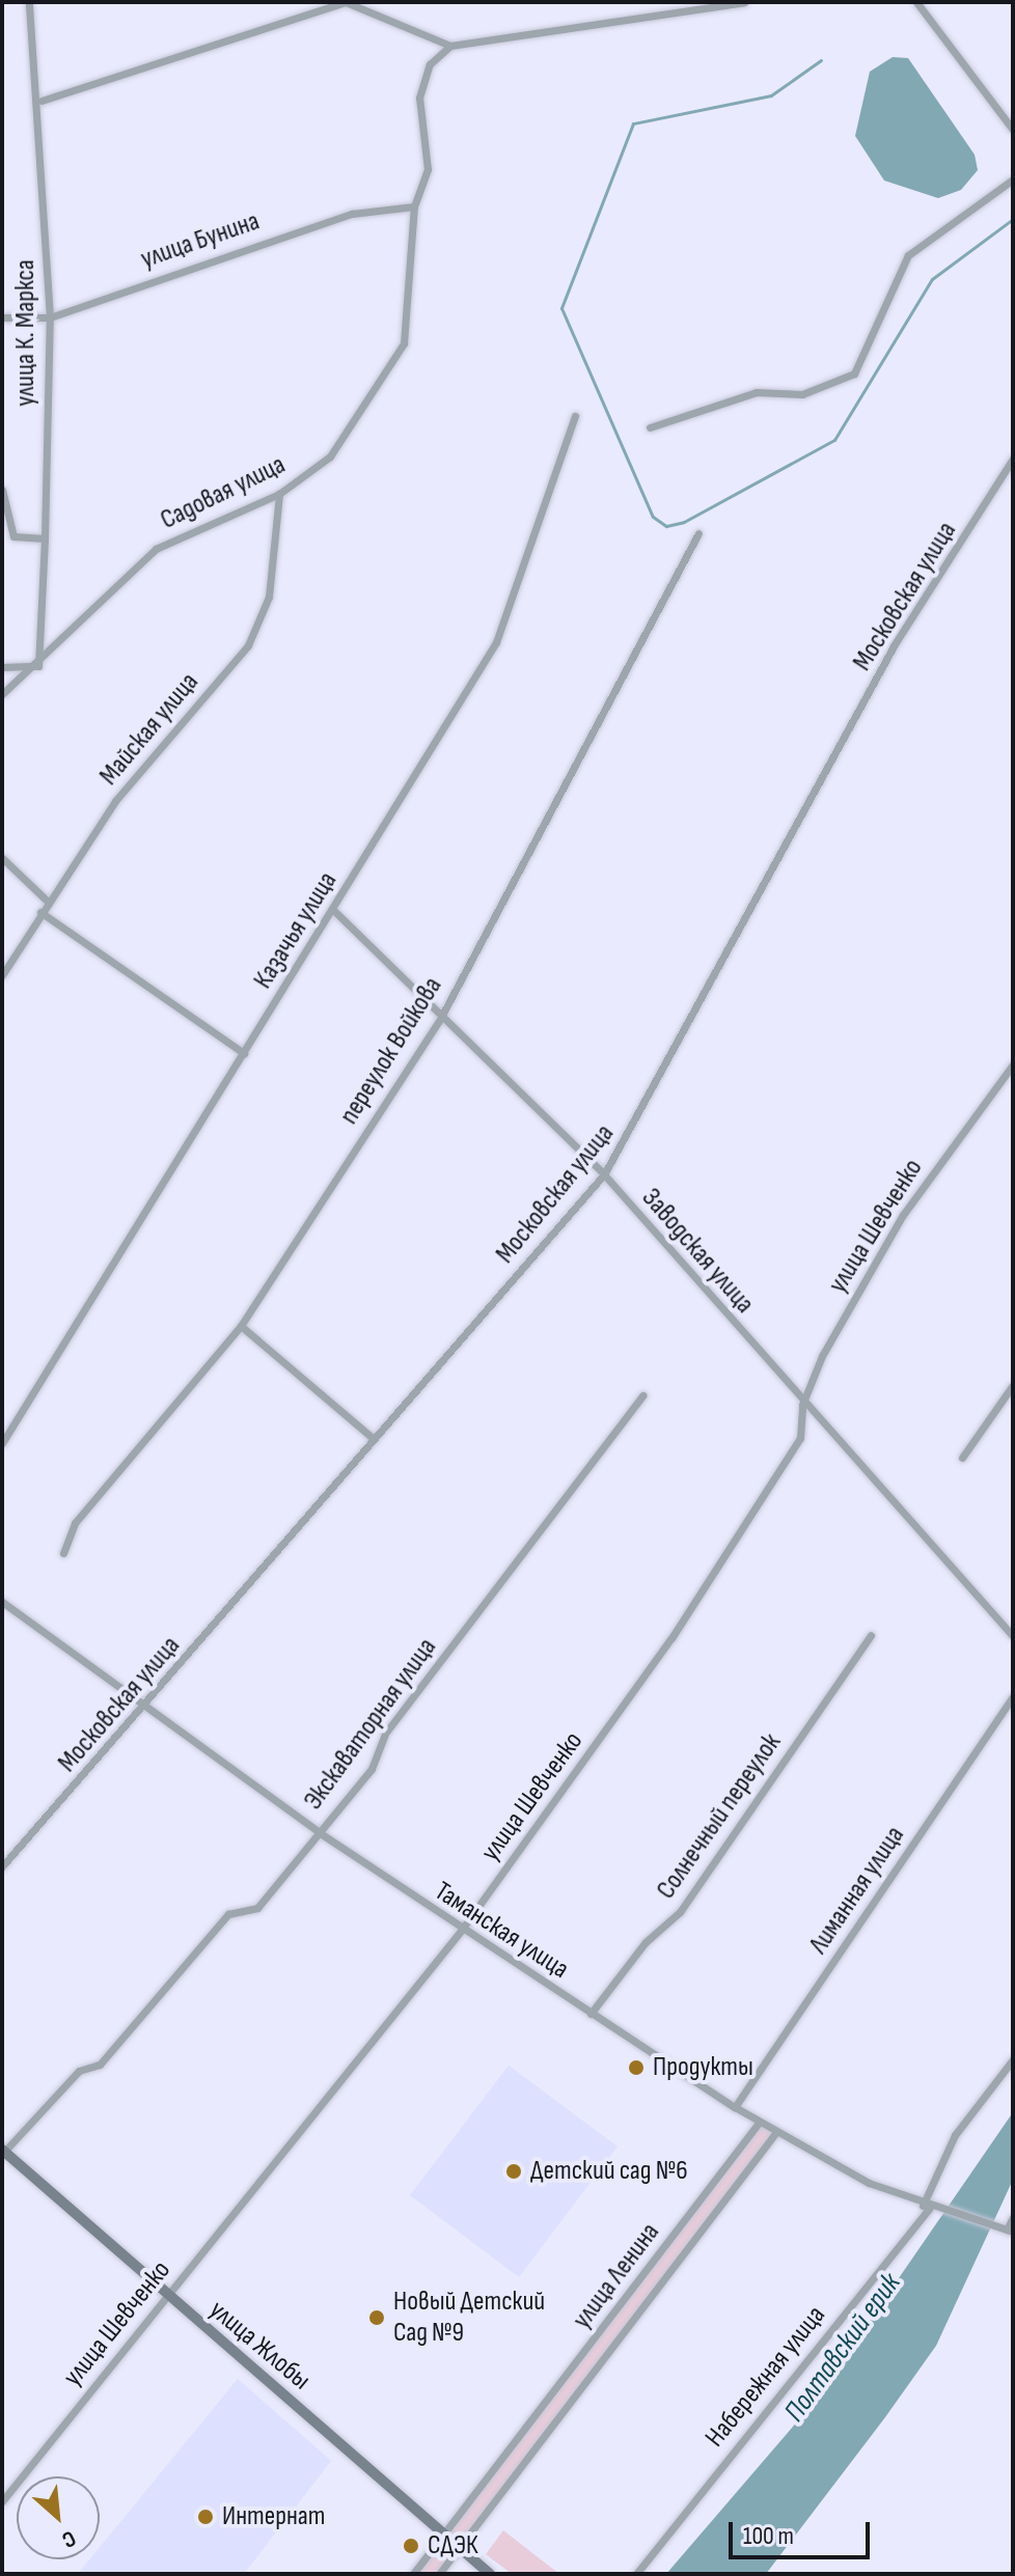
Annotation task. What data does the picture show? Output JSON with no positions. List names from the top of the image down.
{
  "streets": {
    "street": [
      "улица Бунина",
      "улица К. Маркса",
      "Садовая улица",
      "Московская улица",
      "Майская улица",
      "Казачья улица",
      "переулок Войкова",
      "улица Шевченко",
      "Заводская улица",
      "Экскаваторная улица",
      "Солнечный переулок",
      "Лиманная улица",
      "Таманская улица",
      "улица Ленина",
      "улица Жлобы",
      "Набережная улица"
    ]
  },
  "crossings": [
    ["улица Бунина", "улица К. Маркса"],
    ["улица Бунина", "Садовая улица"],
    ["улица К. Маркса", "Садовая улица"],
    ["Садовая улица", "Майская улица"],
    ["Московская улица", "Заводская улица"],
    ["Московская улица", "Таманская улица"],
    ["Казачья улица", "Заводская улица"],
    ["переулок Войкова", "Заводская улица"],
    ["улица Шевченко", "Заводская улица"],
    ["улица Шевченко", "Таманская улица"],
    ["улица Шевченко", "улица Жлобы"],
    ["Экскаваторная улица", "Таманская улица"],
    ["Экскаваторная улица", "улица Жлобы"],
    ["Солнечный переулок", "Таманская улица"],
    ["Лиманная улица", "Таманская улица"],
    ["Таманская улица", "улица Ленина"],
    ["Таманская улица", "Набережная улица"],
    ["улица Ленина", "улица Жлобы"]
  ],
  "water": ["Полтавский ерик"],
  "places": [
    "Продукты",
    "Детский сад №6",
    "Новый Детский Сад №9",
    "Интернат",
    "СДЭК"
  ],
  "scale_bar": "100 m",
  "north": "bottom right"
}
